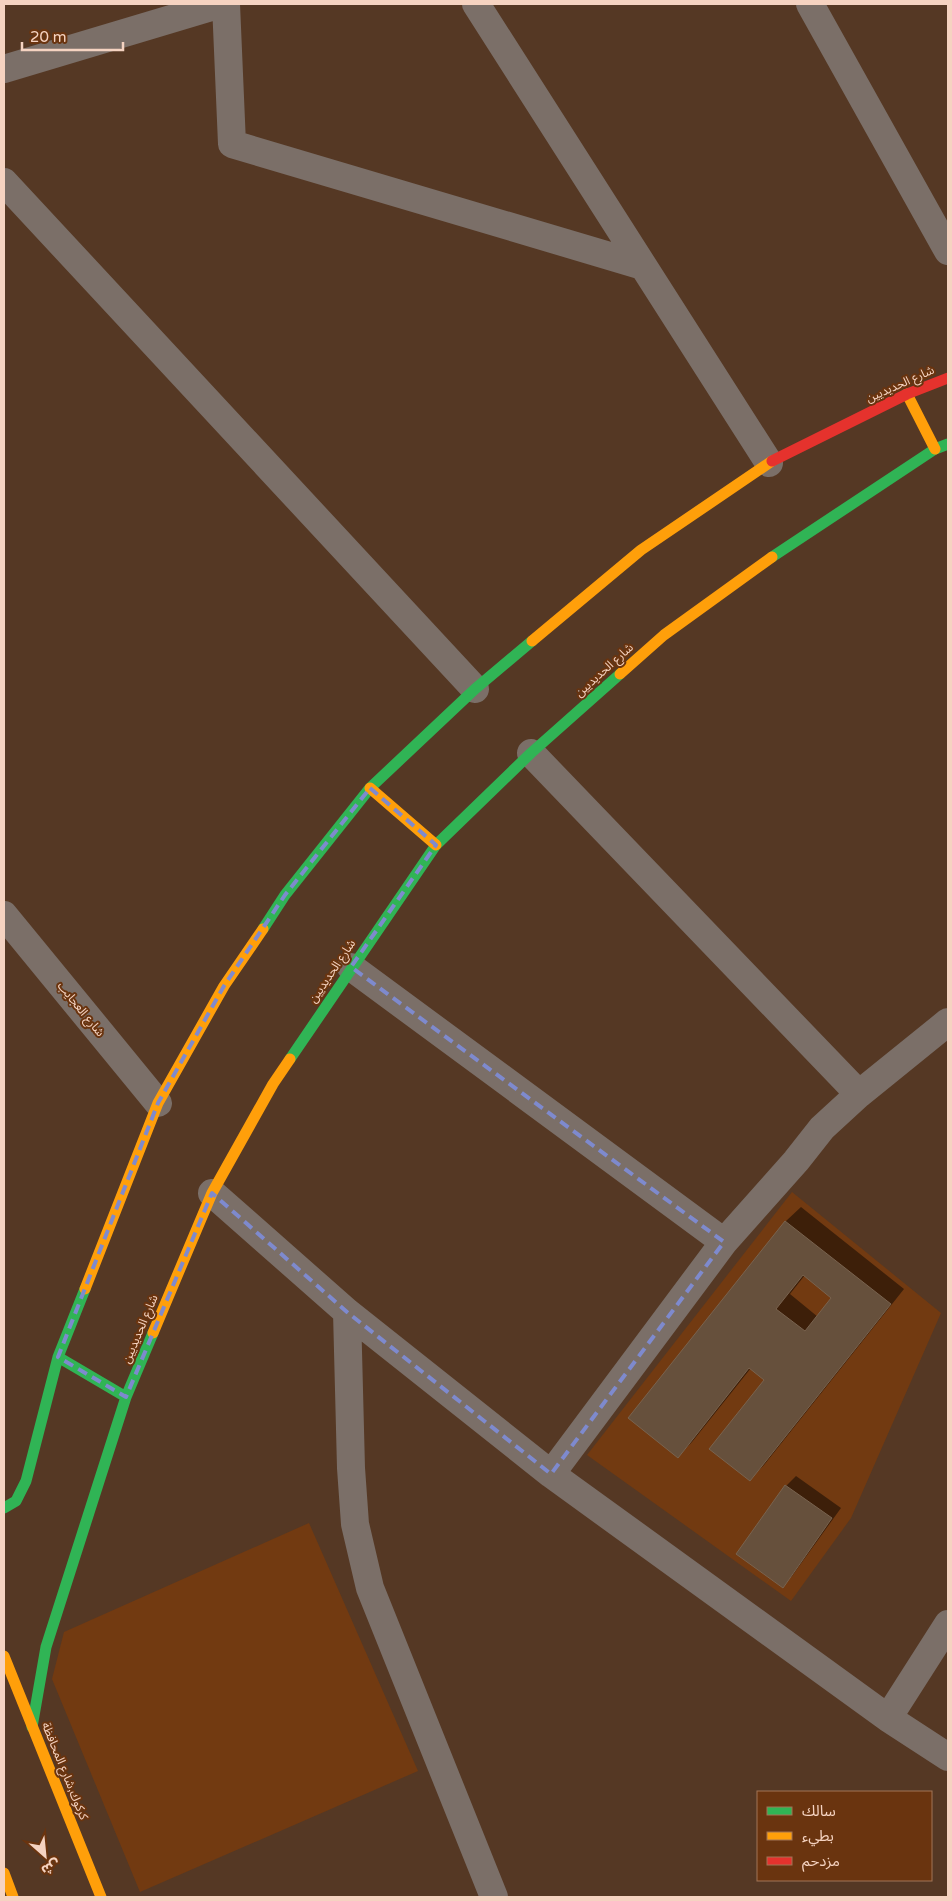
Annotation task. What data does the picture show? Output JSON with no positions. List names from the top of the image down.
{
  "streets": {
    "street": ["شارع الحديديين", "شارع العجايب", "كركوك,شارع المحافظة"]
  },
  "crossings": [
    ["شارع الحديديين", "شارع العجايب"],
    ["شارع الحديديين", "كركوك,شارع المحافظة"]
  ],
  "legend": ["سالك", "بطيء", "مزدحم"],
  "scale_bar": "20 m",
  "north": "bottom right"
}
